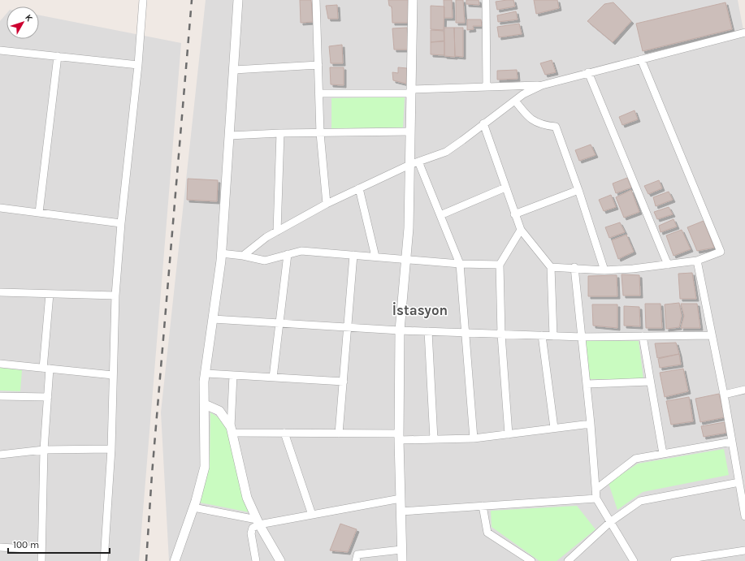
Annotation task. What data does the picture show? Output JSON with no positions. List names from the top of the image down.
{
  "districts": ["İstasyon"],
  "scale_bar": "100 m",
  "north": "top right"
}
